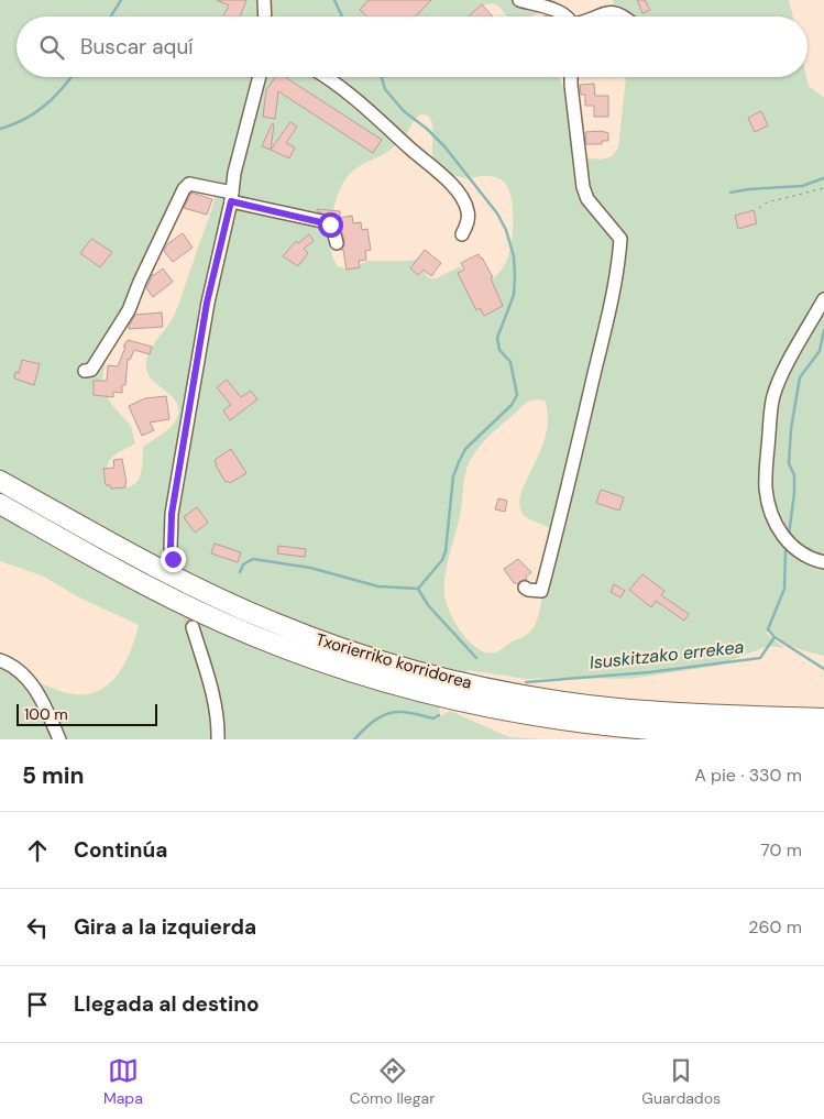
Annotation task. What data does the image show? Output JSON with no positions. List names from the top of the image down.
{
  "streets": {
    "highway": ["Txorierriko korridorea"]
  },
  "water": ["Isuskitzako errekea"],
  "scale_bar": "100 m",
  "page": {
    "search": "Buscar aquí",
    "scale": "100 m",
    "heading": ["5 min", "A pie · 330 m"],
    "list": [
      ["Continúa", "70 m"],
      ["Gira a la izquierda", "260 m"],
      "Llegada al destino"
    ],
    "nav": ["Mapa", "Cómo llegar", "Guardados"]
  }
}
